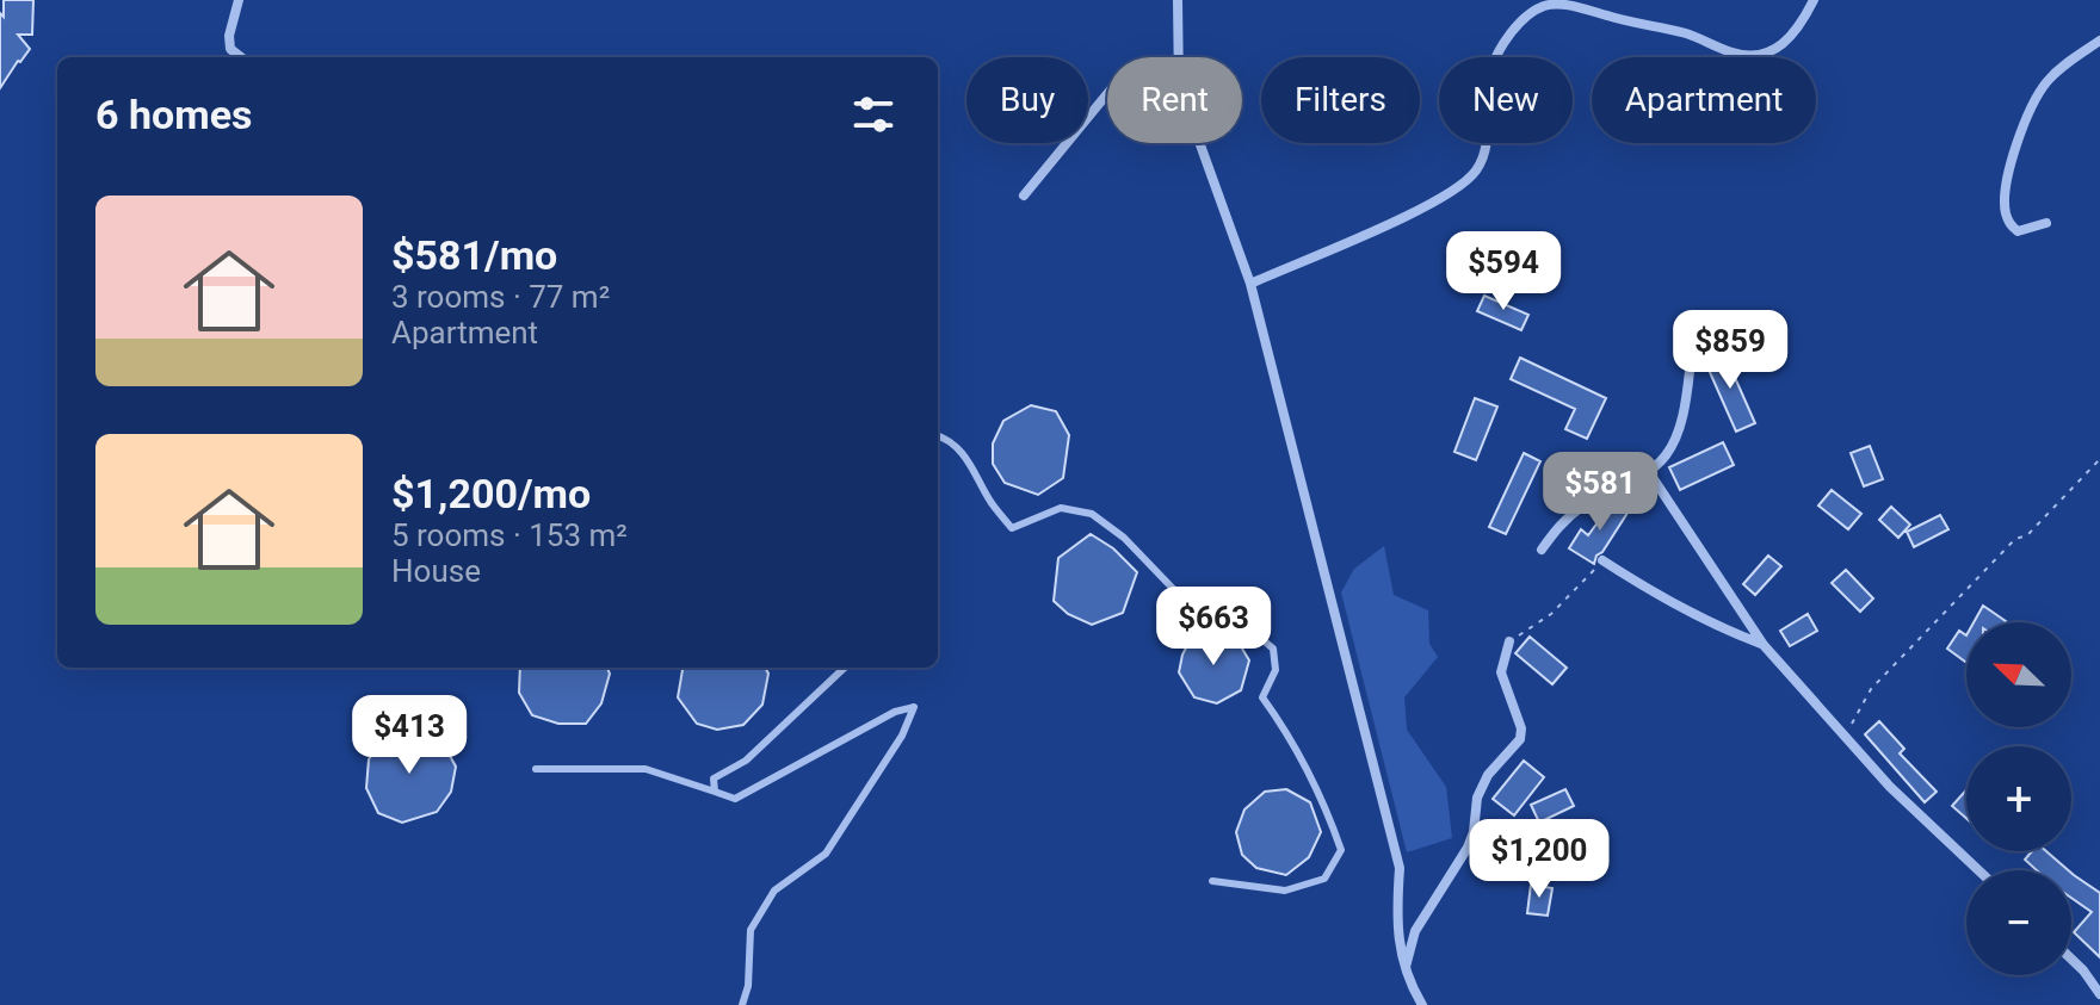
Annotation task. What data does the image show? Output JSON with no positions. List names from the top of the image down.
{
  "north": "top left",
  "page": {
    "chip": [
      "Buy",
      "Rent",
      "Filters",
      "New",
      "Apartment"
    ],
    "heading": "6 homes",
    "list": [
      {
        "name": "$581/mo",
        "note": "3 rooms · 77 m² · Apartment"
      },
      {
        "name": "$1,200/mo",
        "note": "5 rooms · 153 m² · House"
      }
    ],
    "price": [
      "$594",
      "$859",
      "$581",
      "$663",
      "$413",
      "$1,200"
    ],
    "map_buttons": ["+", "−"]
  }
}
